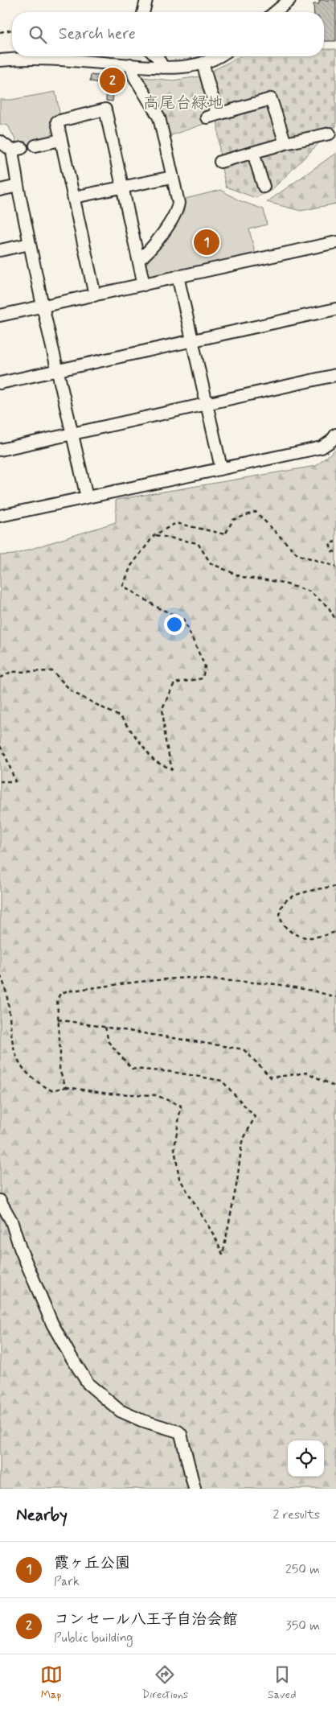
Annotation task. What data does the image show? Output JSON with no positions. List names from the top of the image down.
{
  "parks": ["高尾台緑地"],
  "page": {
    "search": "Search here",
    "pins": ["2", "1"],
    "heading": ["Nearby", "2 results"],
    "list": [
      {
        "mark": "1",
        "name": "霞ヶ丘公園",
        "note": "Park",
        "value": "250 m"
      },
      {
        "mark": "2",
        "name": "コンセール八王子自治会館",
        "note": "Public building",
        "value": "350 m"
      }
    ],
    "nav": ["Map", "Directions", "Saved"]
  }
}
